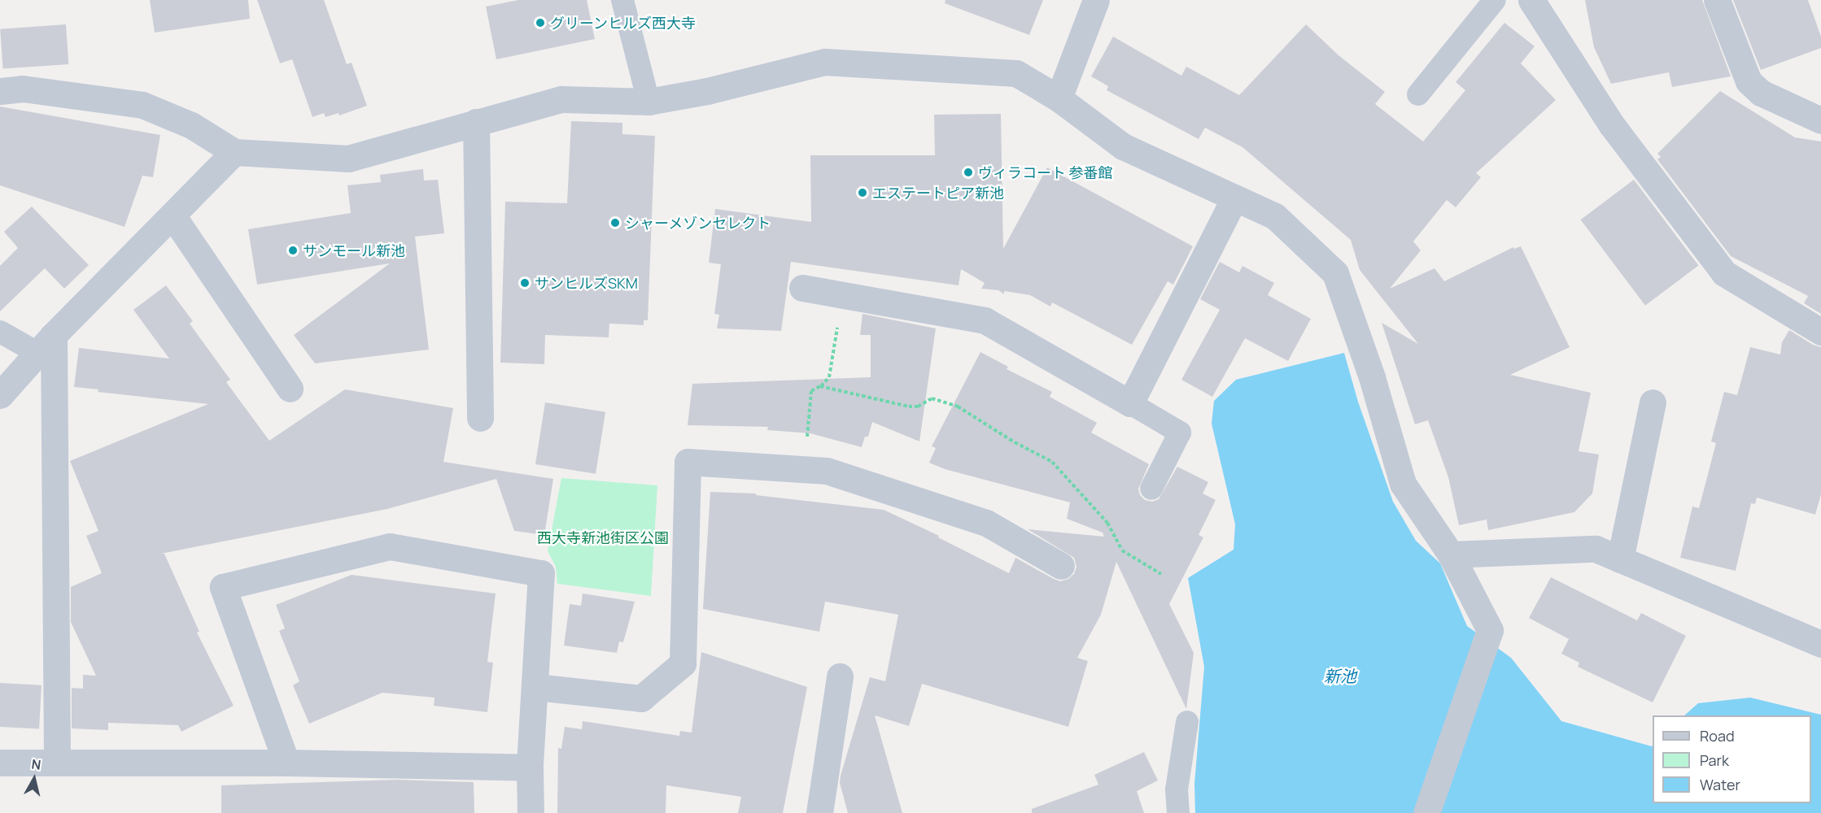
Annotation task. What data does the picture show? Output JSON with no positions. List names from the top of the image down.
{
  "water": ["新池"],
  "parks": ["西大寺新池街区公園"],
  "places": [
    "グリーンヒルズ西大寺",
    "ヴィラコート 参番館",
    "エステートピア新池",
    "シャーメゾンセレクト",
    "サンモール新池",
    "サンヒルズSKM"
  ],
  "legend": ["Road", "Park", "Water"],
  "north": "top"
}
